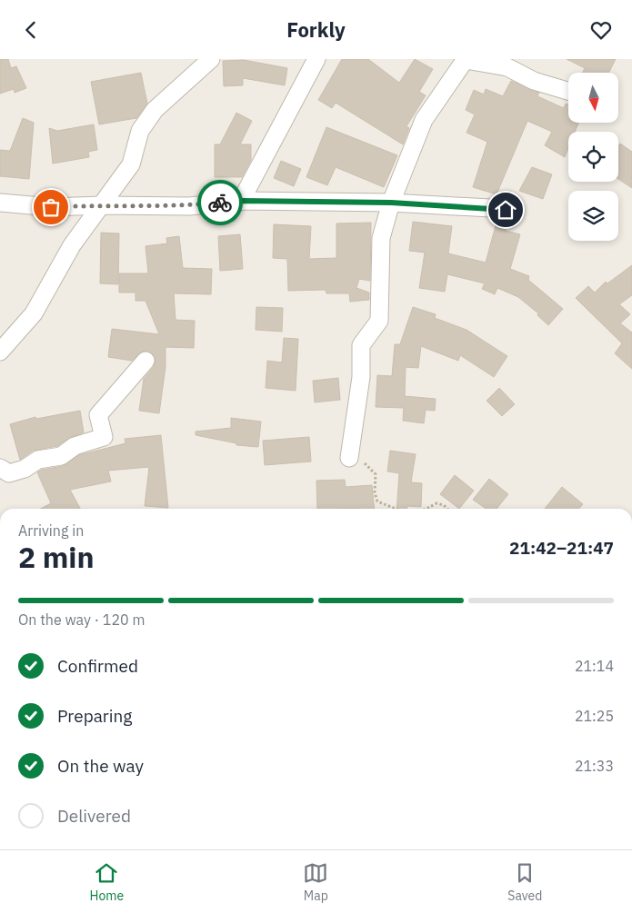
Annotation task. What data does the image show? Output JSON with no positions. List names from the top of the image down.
{
  "north": "bottom",
  "page": {
    "header": "Forkly",
    "heading": ["2 min", "Arriving in", "21:42–21:47"],
    "bar": "On the way · 120 m",
    "list": [
      ["Confirmed", "21:14"],
      ["Preparing", "21:25"],
      ["On the way", "21:33"],
      "Delivered"
    ],
    "tabs": ["Home", "Map", "Saved"]
  }
}
